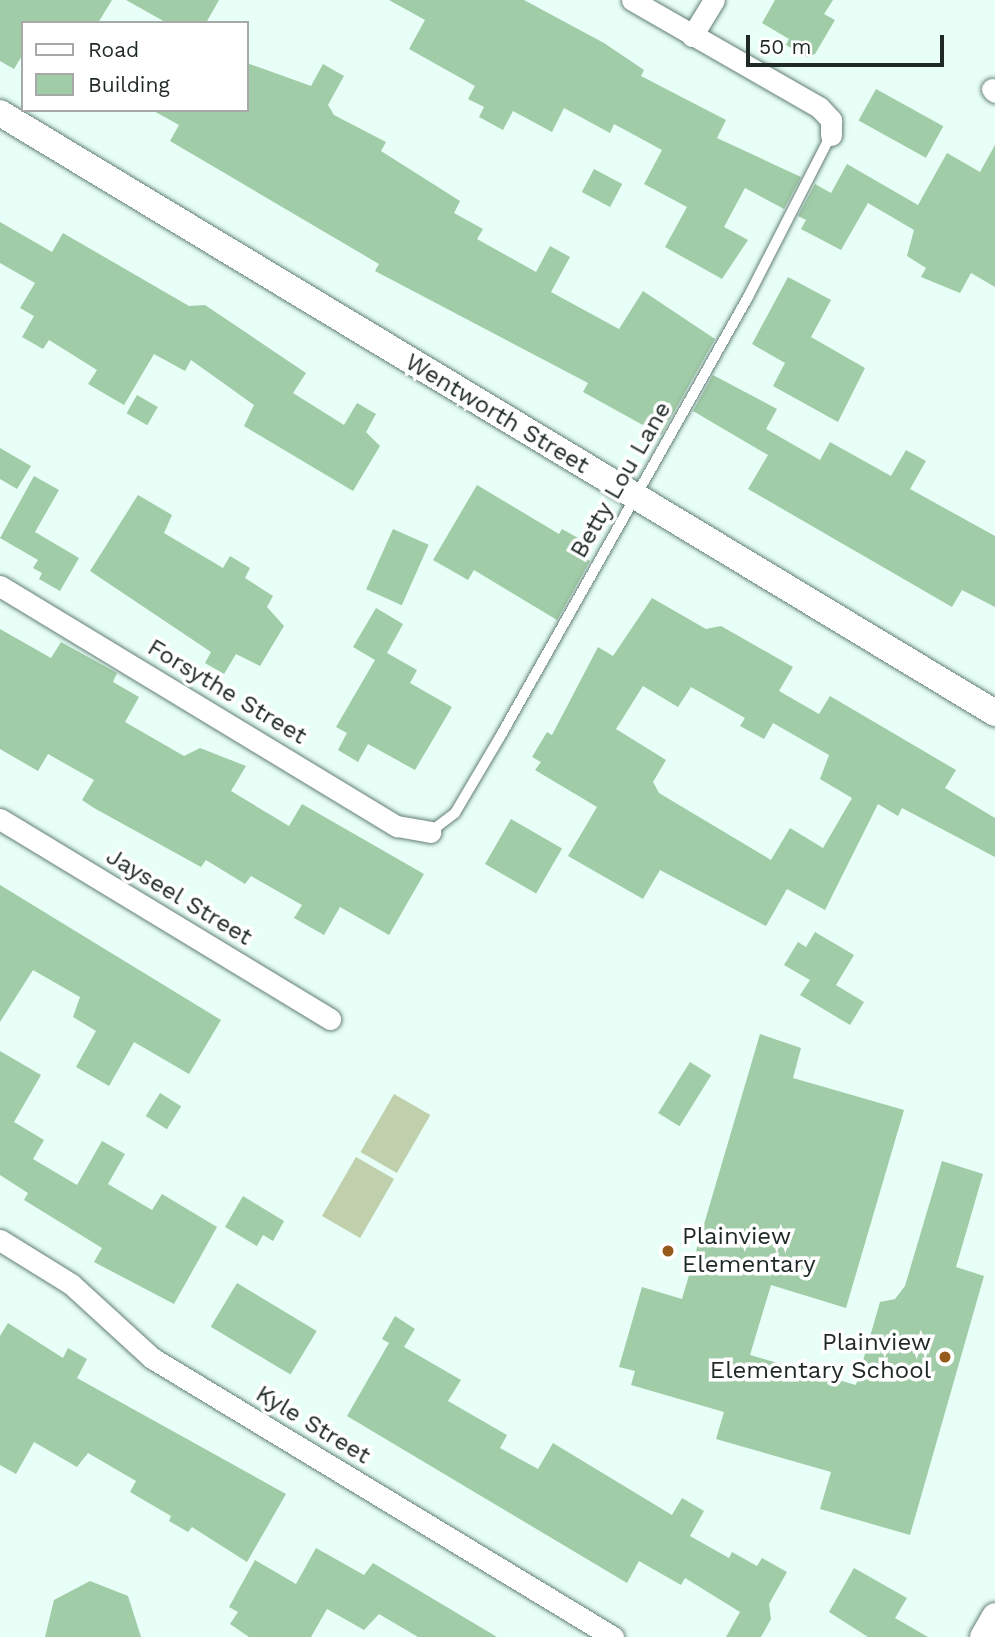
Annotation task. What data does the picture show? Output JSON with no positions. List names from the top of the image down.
{
  "streets": {
    "street": [
      "Wentworth Street",
      "Forsythe Street",
      "Jayseel Street",
      "Kyle Street"
    ],
    "lane": ["Betty Lou Lane"]
  },
  "crossings": [
    ["Wentworth Street", "Betty Lou Lane"],
    ["Betty Lou Lane", "Forsythe Street"]
  ],
  "places": ["Plainview Elementary", "Plainview Elementary School"],
  "legend": ["Road", "Building"],
  "scale_bar": "50 m"
}
